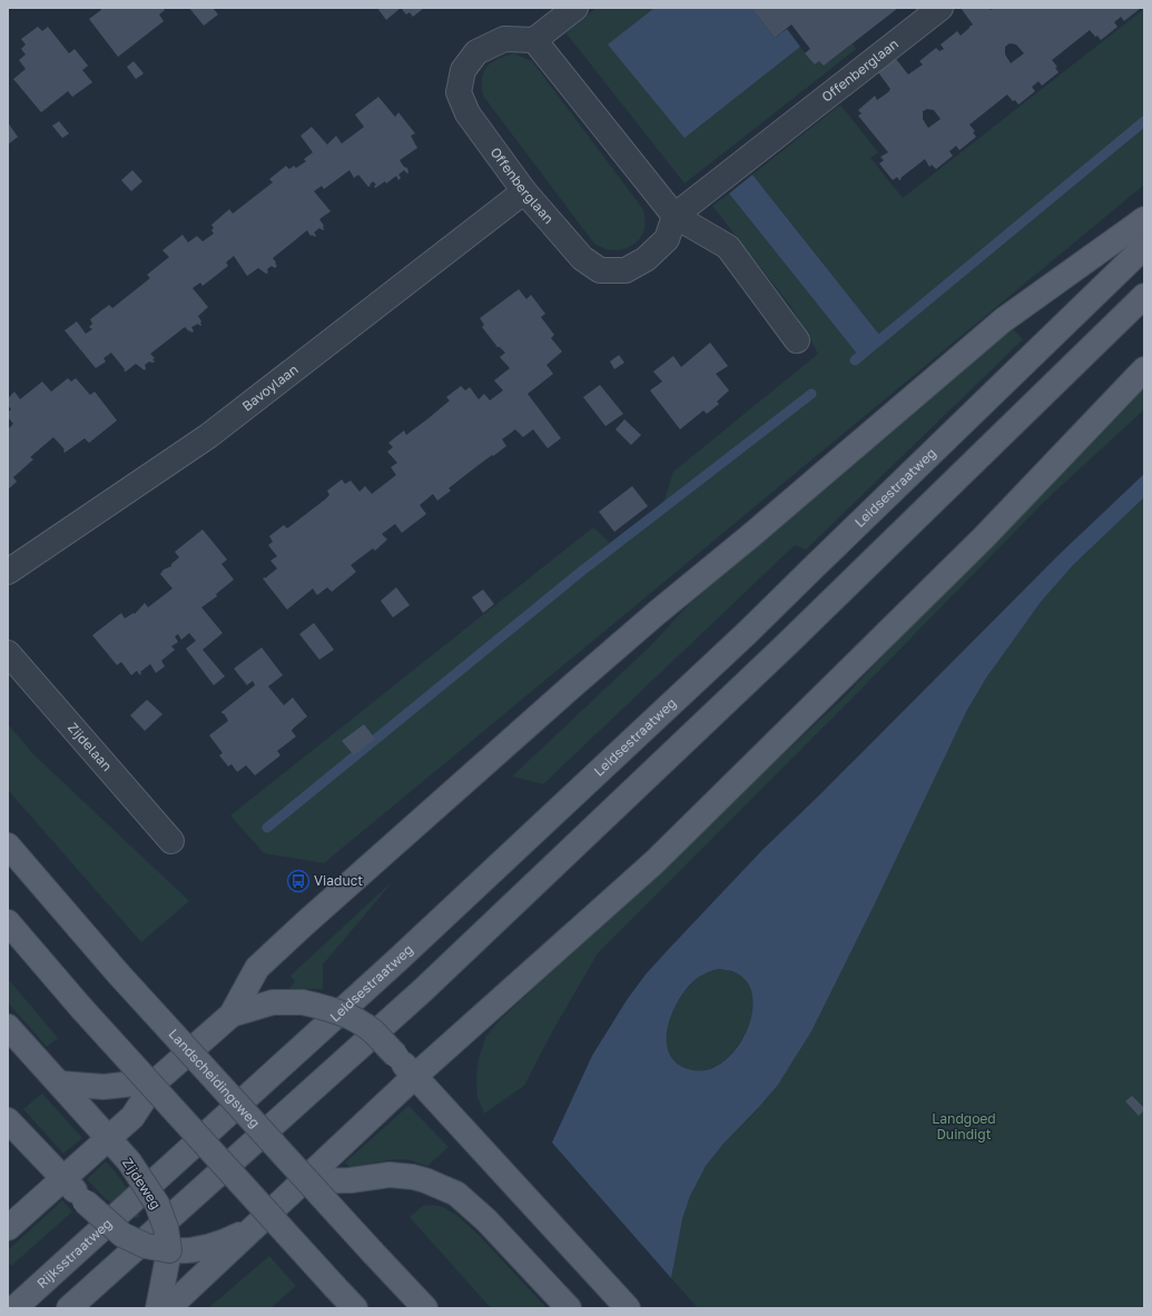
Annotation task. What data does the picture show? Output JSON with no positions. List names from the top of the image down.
{
  "streets": {
    "main road": [
      "Leidsestraatweg",
      "Landscheidingsweg",
      "Zijdeweg",
      "Rijksstraatweg"
    ],
    "street": ["Offenberglaan", "Bavoylaan", "Zijdelaan"]
  },
  "crossings": [
    ["Offenberglaan", "Bavoylaan"],
    ["Leidsestraatweg", "Rijksstraatweg"]
  ],
  "parks": ["Landgoed Duindigt"],
  "places": {
    "bus stop": ["Viaduct"]
  }
}
